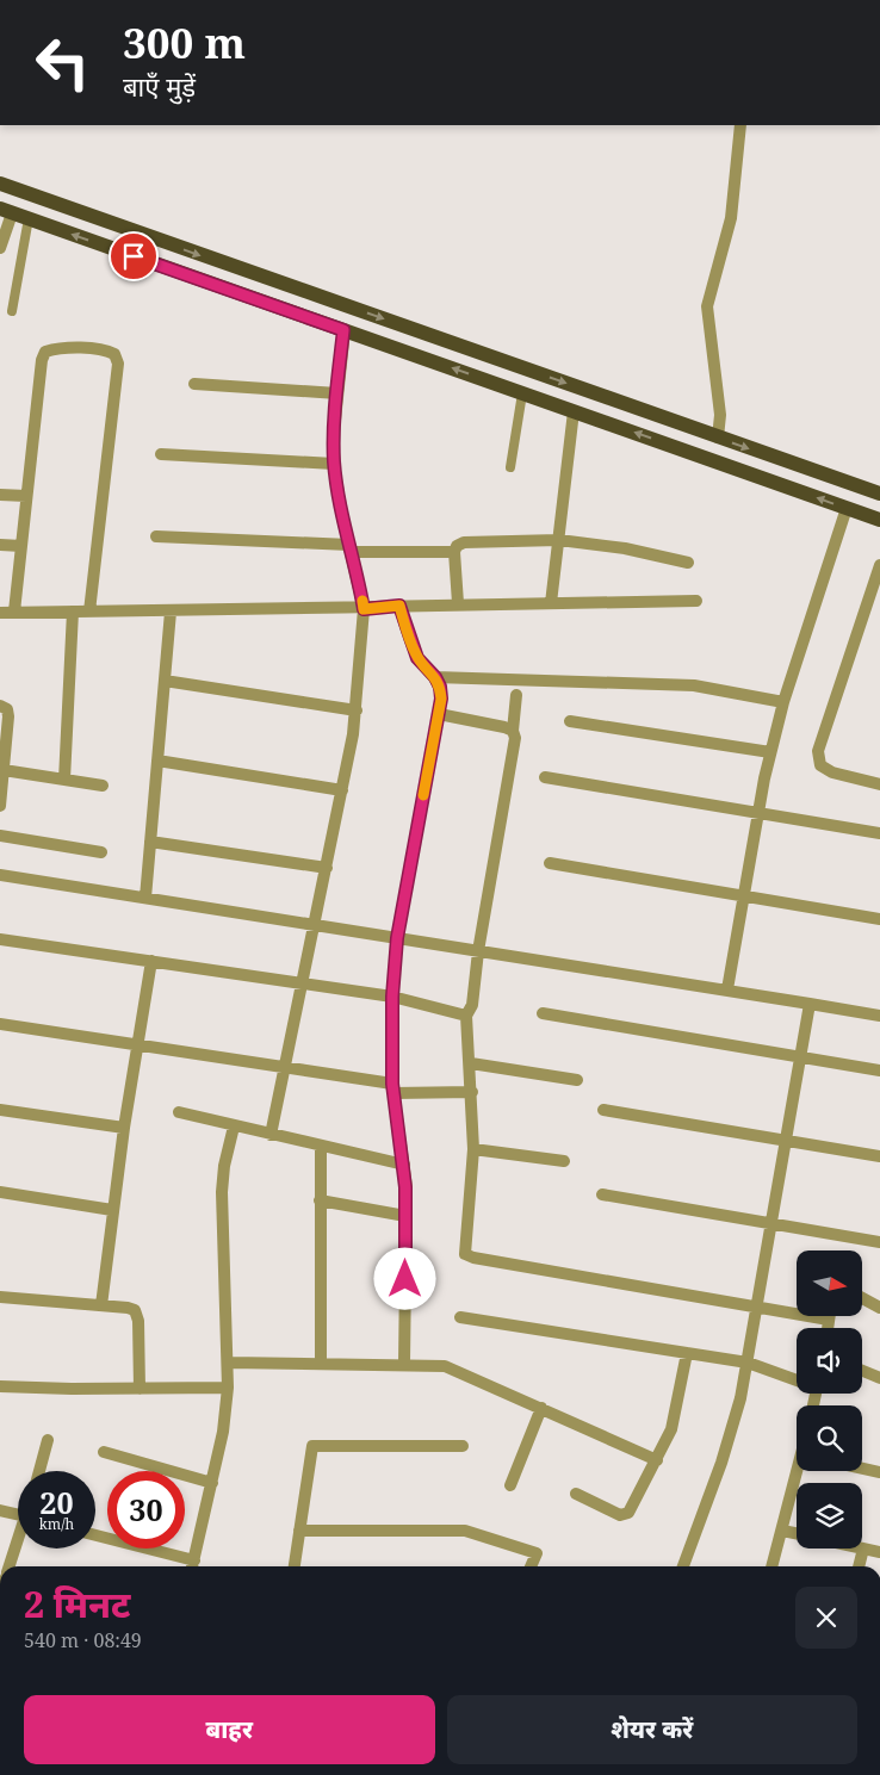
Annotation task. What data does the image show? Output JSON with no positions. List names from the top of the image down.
{
  "north": "right",
  "page": {
    "turn": ["300 m", "बाएँ मुड़ें"],
    "speed": "20 km/h",
    "limit": "30",
    "heading": ["2 मिनट", "540 m · 08:49"],
    "buttons": ["बाहर", "शेयर करें"]
  }
}
